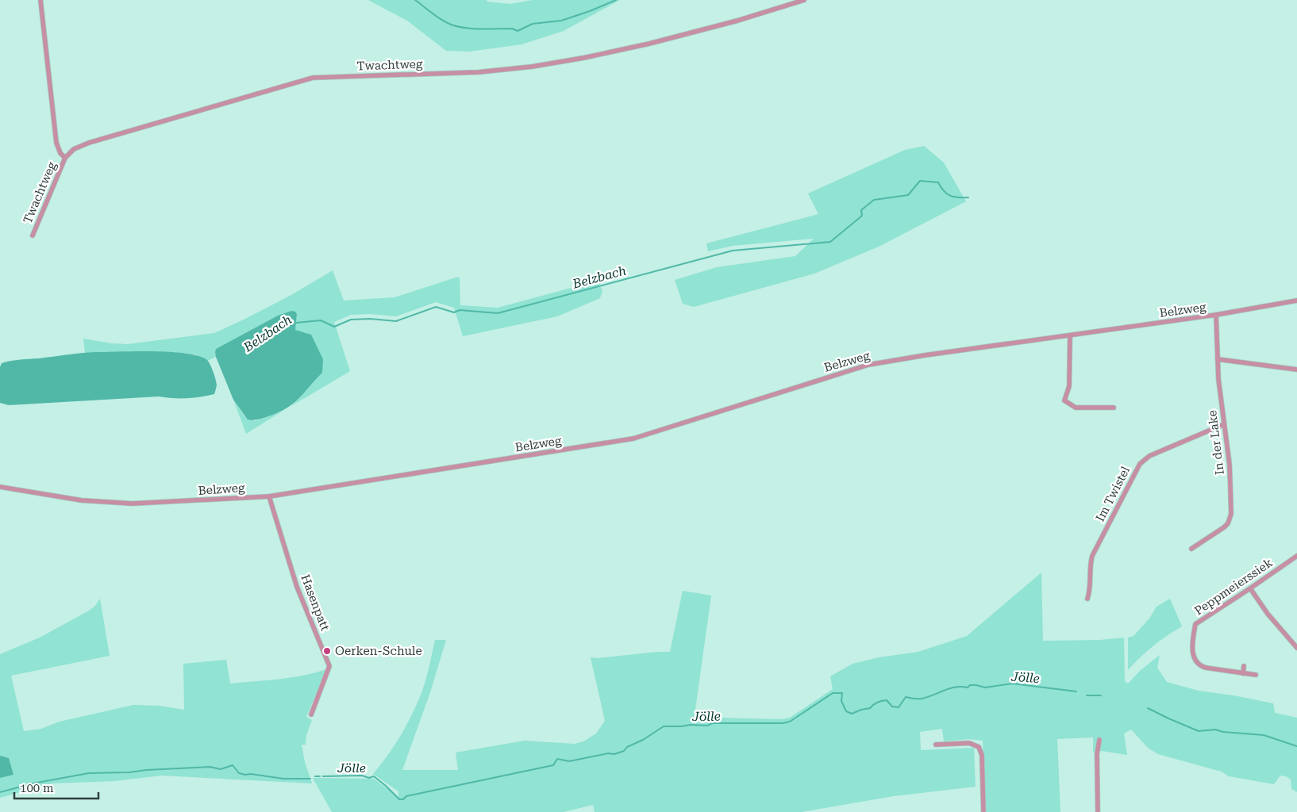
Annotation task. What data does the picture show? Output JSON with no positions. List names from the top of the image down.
{
  "streets": {
    "street": [
      "Twachtweg",
      "Belzweg",
      "In der Lake",
      "Im Twistel",
      "Peppmeierssiek",
      "Hasenpatt"
    ]
  },
  "crossings": [
    ["Belzweg", "In der Lake"],
    ["Belzweg", "Hasenpatt"],
    ["In der Lake", "Im Twistel"]
  ],
  "water": ["Belzbach", "Jölle"],
  "places": ["Oerken-Schule"],
  "scale_bar": "100 m"
}
